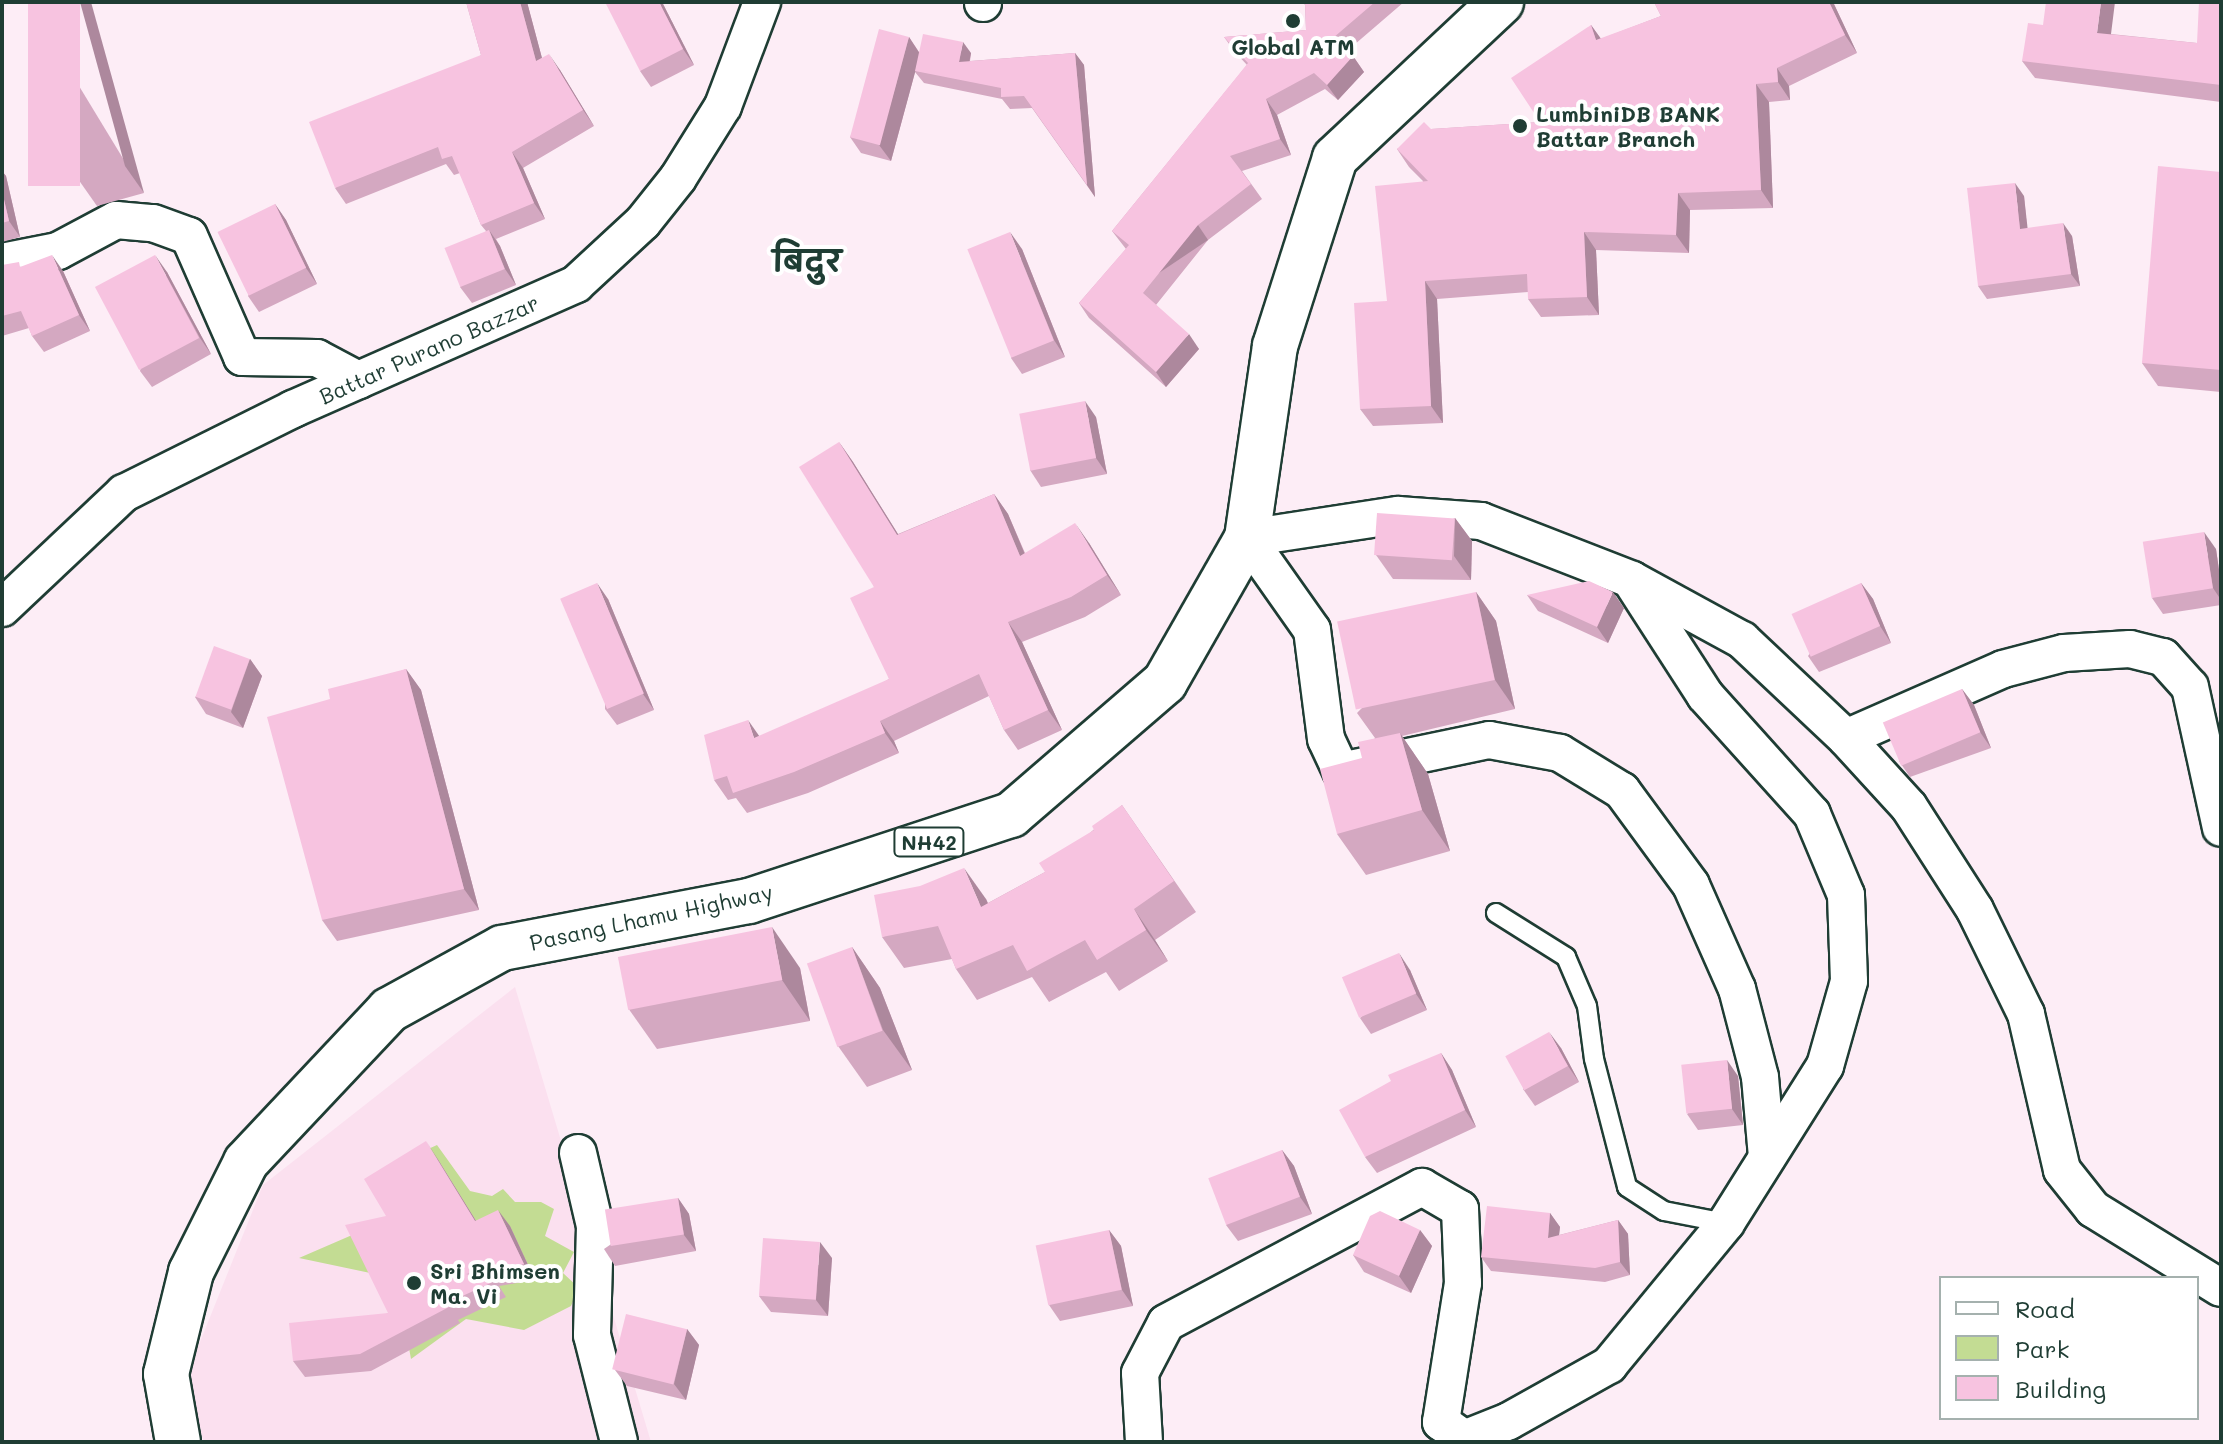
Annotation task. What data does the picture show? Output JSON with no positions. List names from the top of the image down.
{
  "streets": {
    "main road": ["NH42", "Pasang Lhamu Highway"],
    "street": ["Battar Purano Bazzar"]
  },
  "districts": ["बिदुर"],
  "places": ["Global ATM", "LumbiniDB BANK Battar Branch", "Sri Bhimsen Ma. Vi"],
  "legend": ["Road", "Park", "Building"]
}
